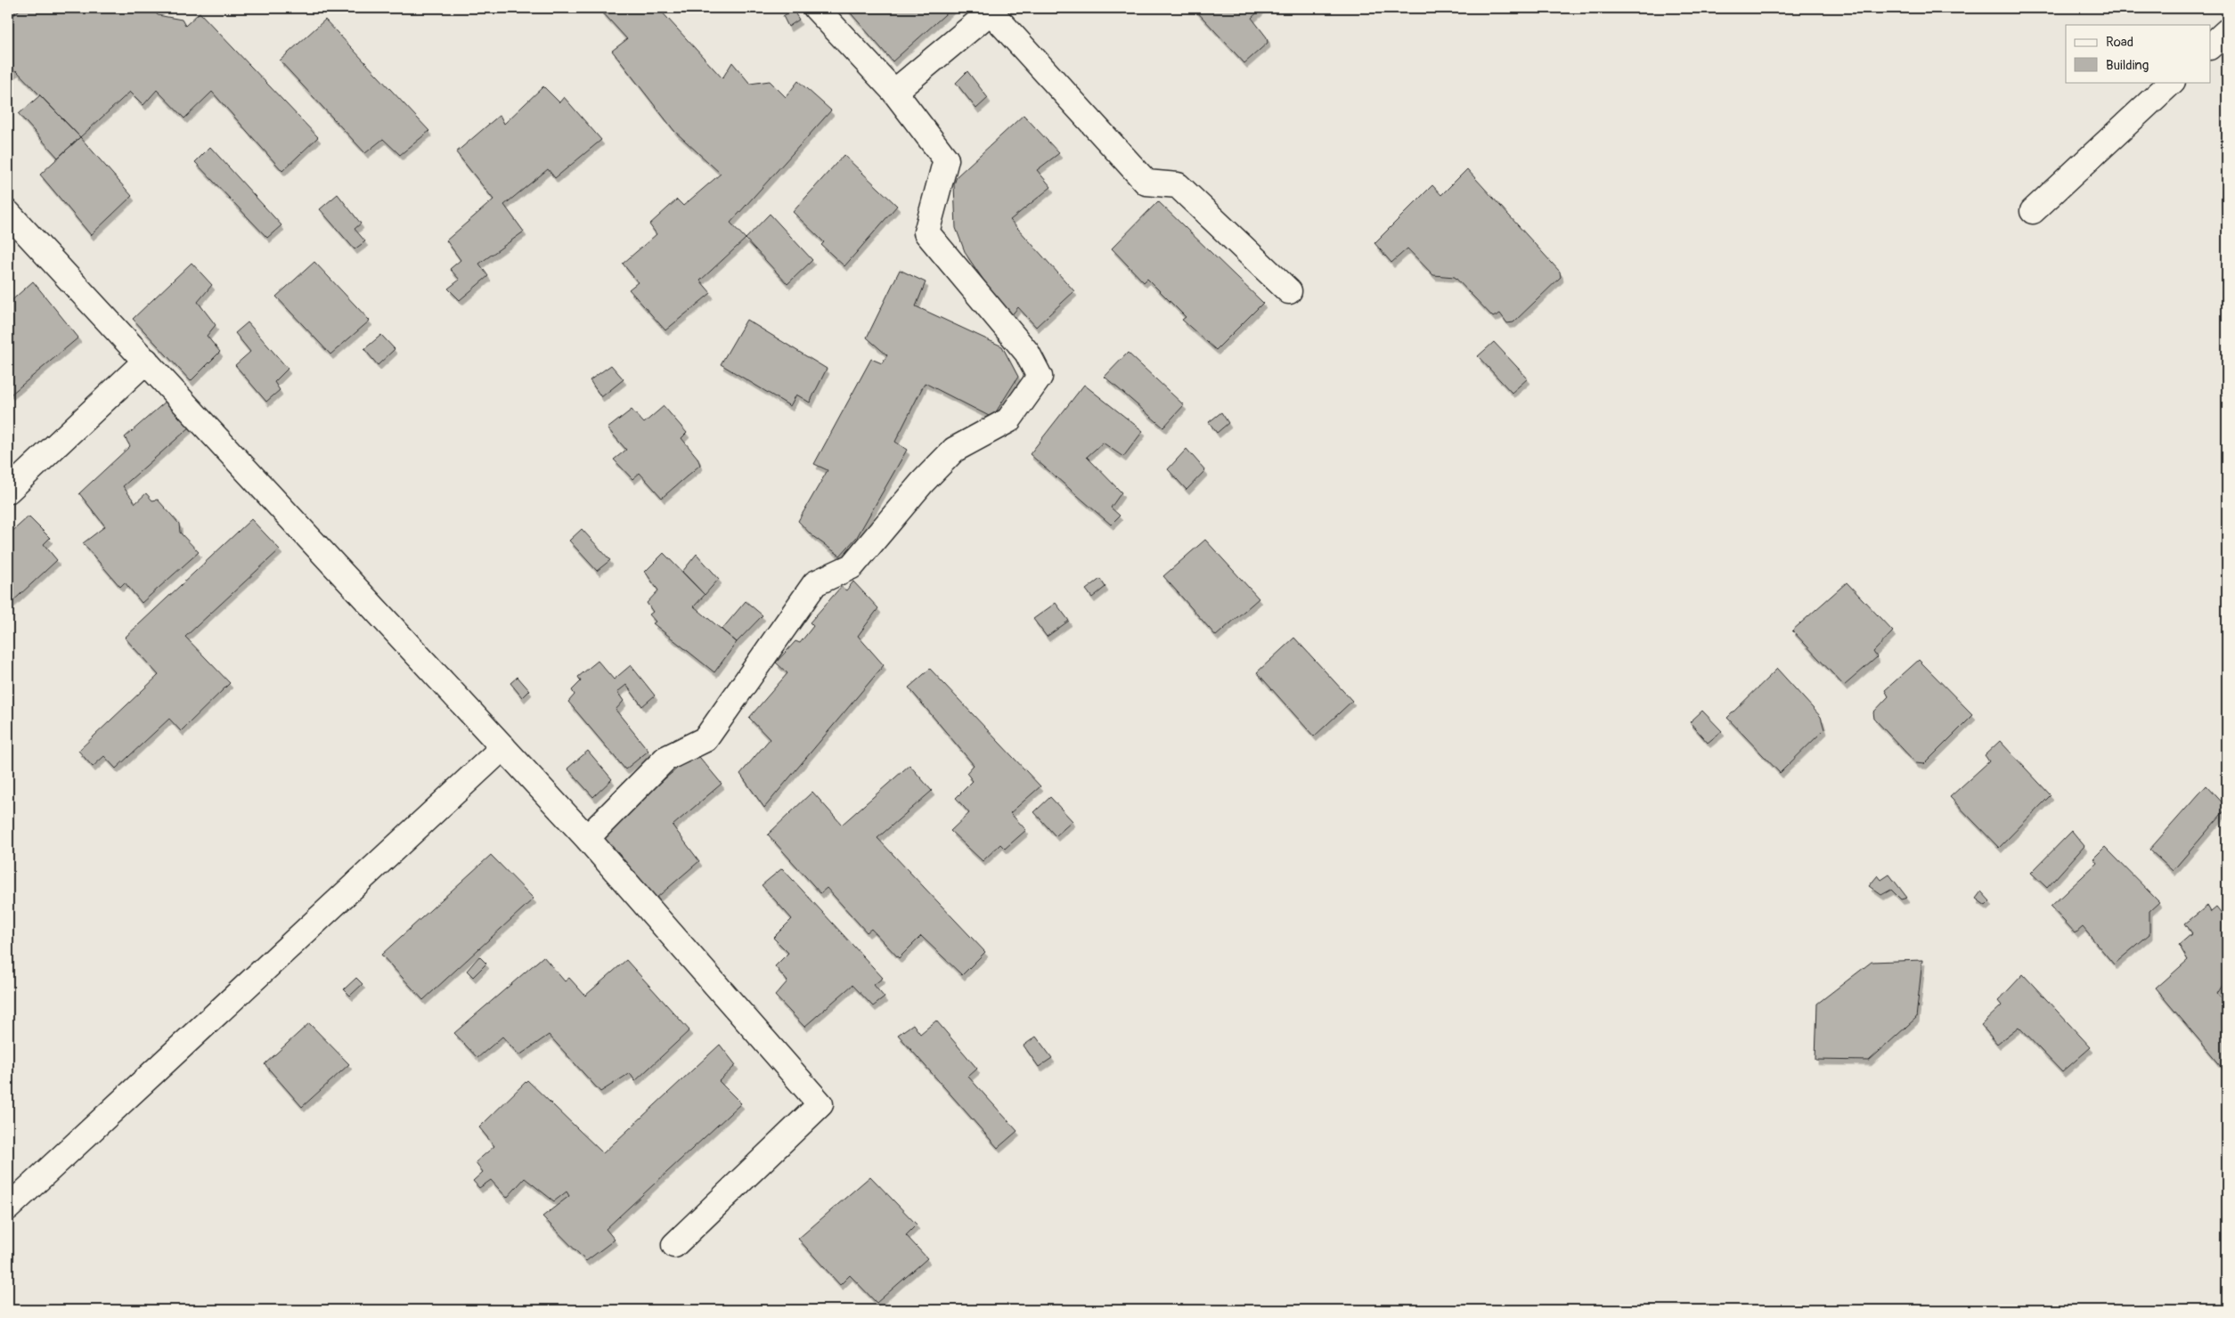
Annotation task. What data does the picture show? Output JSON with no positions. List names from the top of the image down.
{
  "legend": ["Road", "Building"]
}
